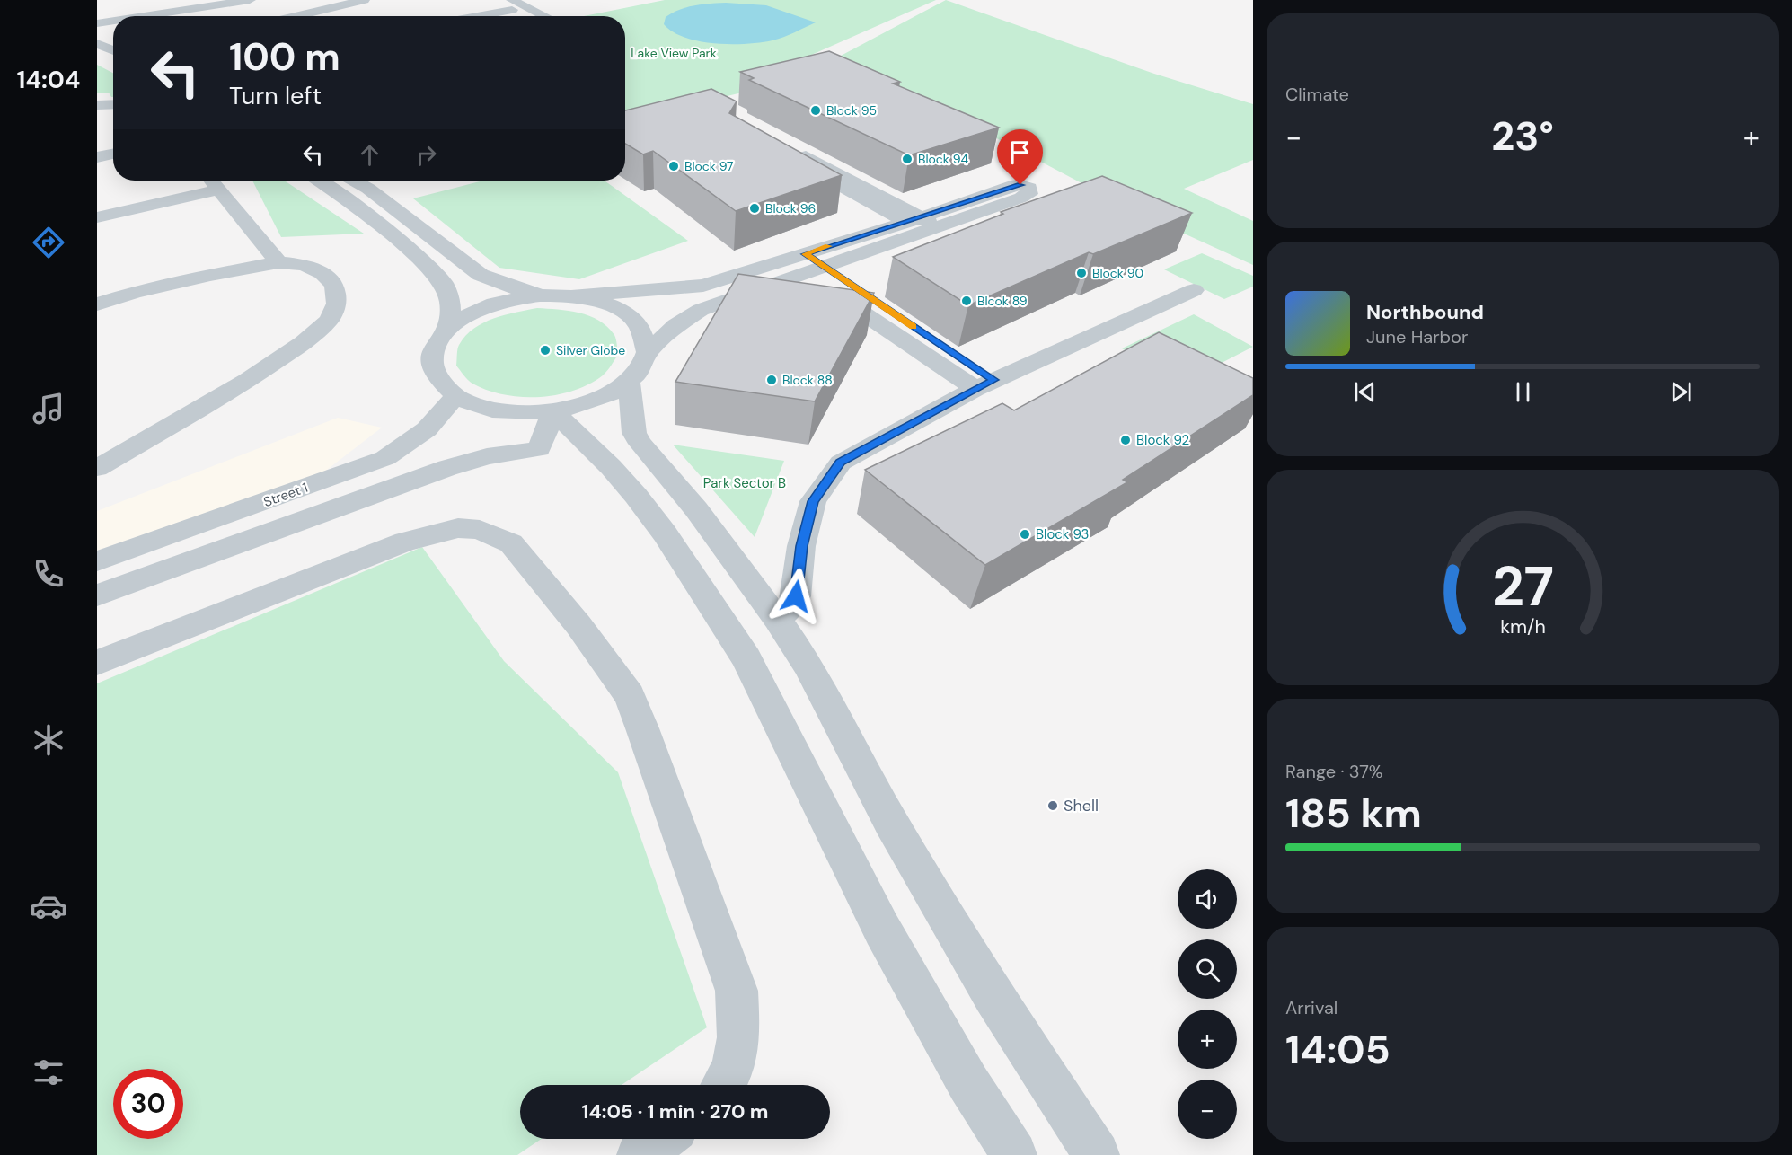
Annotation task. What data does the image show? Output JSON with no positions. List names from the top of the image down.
{
  "streets": {
    "street": ["Street 1"]
  },
  "parks": ["Lake View Park", "Park Sector B"],
  "places": [
    "Block 95",
    "Block 94",
    "Block 97",
    "Block 96",
    "Block 90",
    "Blcok 89",
    "Silver Globe",
    "Block 88",
    "Block 92",
    "Block 93",
    "Shell"
  ],
  "page": {
    "tabs": "14:04",
    "tile": [
      "Climate",
      ["Range · 37%", "185 km"],
      ["Arrival", "14:05"]
    ],
    "turn": ["100 m", "Turn left"],
    "heat": ["−", "23°", "+"],
    "song": ["Northbound", "June Harbor"],
    "map_buttons": ["+", "−"],
    "limit": "30",
    "trip": "14:05 · 1 min · 270 m",
    "gauge": ["27", "km/h"]
  }
}
